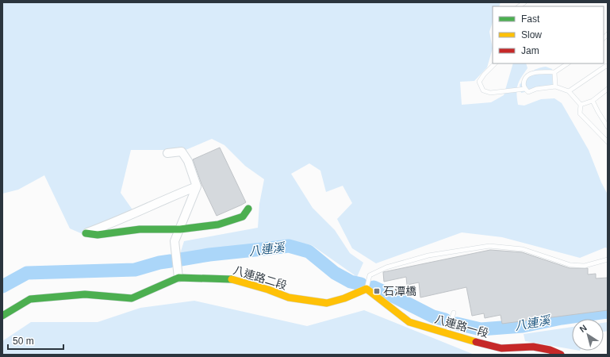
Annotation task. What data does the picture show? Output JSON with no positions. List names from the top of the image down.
{
  "streets": {
    "street": ["八連路二段", "八連路一段"]
  },
  "crossings": [
    ["八連路二段", "八連路一段"]
  ],
  "water": ["八連溪"],
  "places": {
    "transit": ["石潭橋"]
  },
  "legend": ["Fast", "Slow", "Jam"],
  "scale_bar": "50 m",
  "north": "top left"
}
